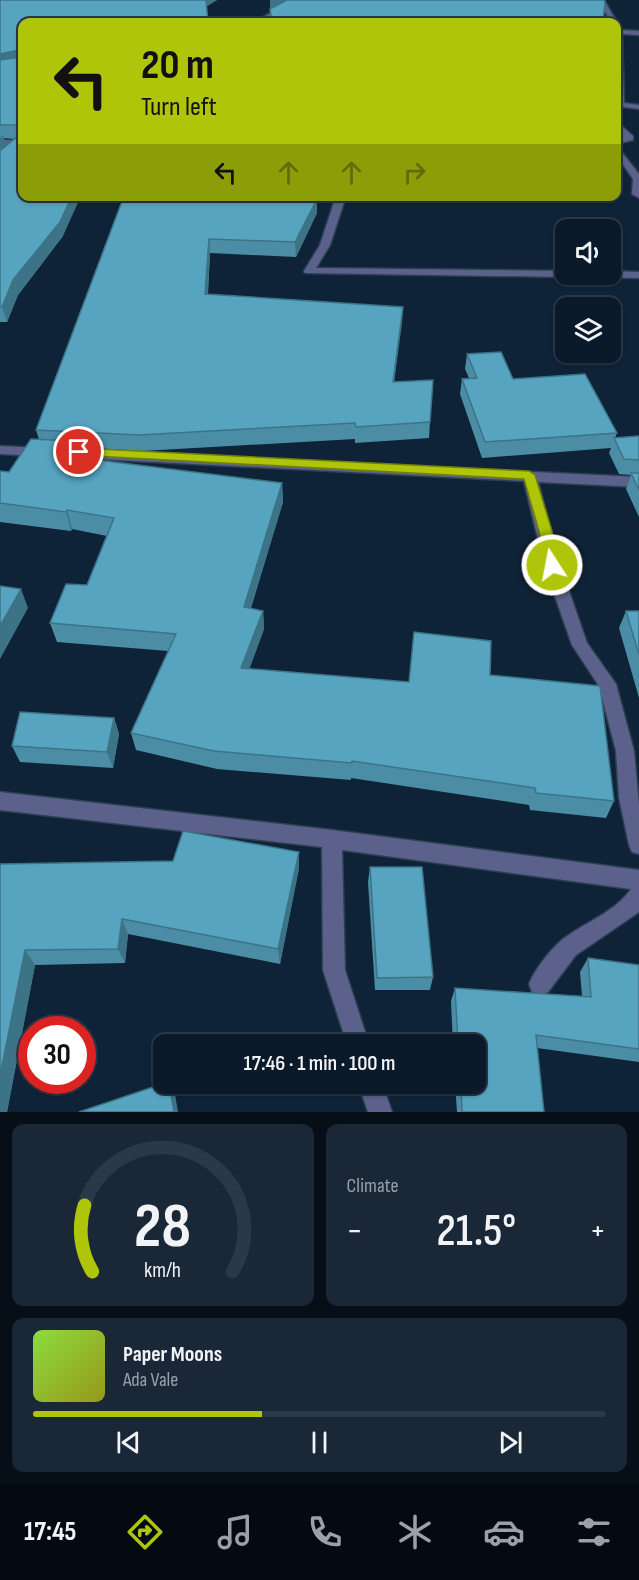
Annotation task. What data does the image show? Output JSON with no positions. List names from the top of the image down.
{
  "page": {
    "turn": ["20 m", "Turn left"],
    "limit": "30",
    "trip": "17:46 · 1 min · 100 m",
    "tile": "Climate",
    "heat": ["−", "21.5°", "+"],
    "song": ["Paper Moons", "Ada Vale"],
    "tabs": "17:45",
    "gauge": ["28", "km/h"]
  }
}
